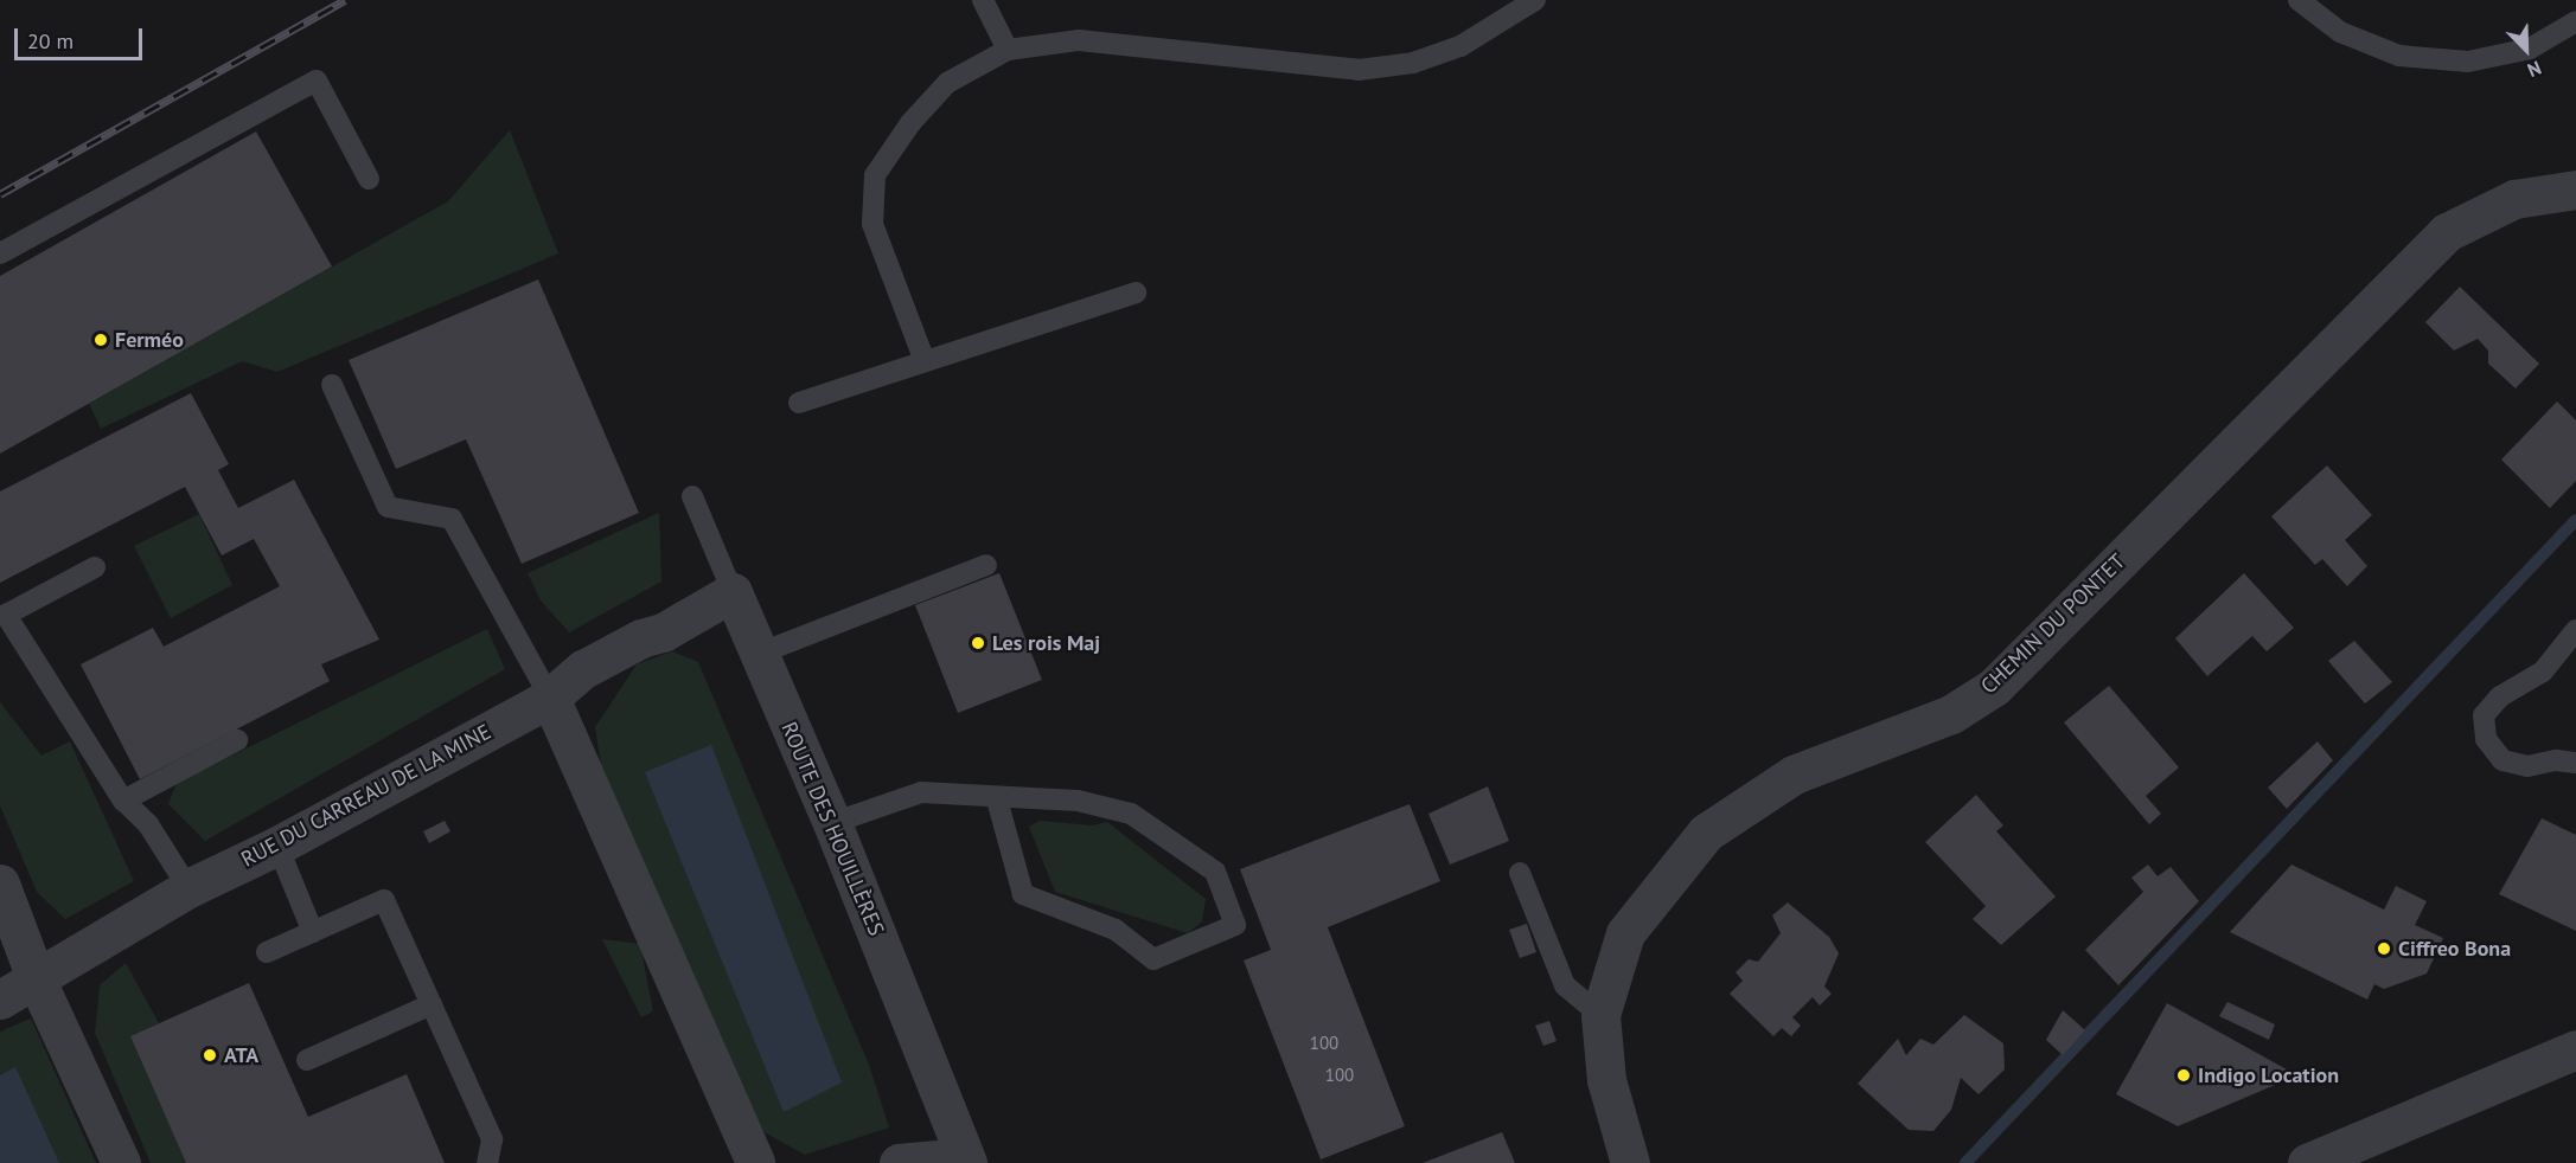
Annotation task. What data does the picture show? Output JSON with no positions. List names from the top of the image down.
{
  "streets": {
    "street": ["CHEMIN DU PONTET", "RUE DU CARREAU DE LA MINE", "ROUTE DES HOUILLÈRES"]
  },
  "crossings": [
    ["RUE DU CARREAU DE LA MINE", "ROUTE DES HOUILLÈRES"]
  ],
  "places": [
    "Ferméo",
    "Les rois Maj",
    "Ciffreo Bona",
    "ATA",
    "Indigo Location"
  ],
  "house_numbers": ["100", "100"],
  "scale_bar": "20 m",
  "north": "bottom right"
}
